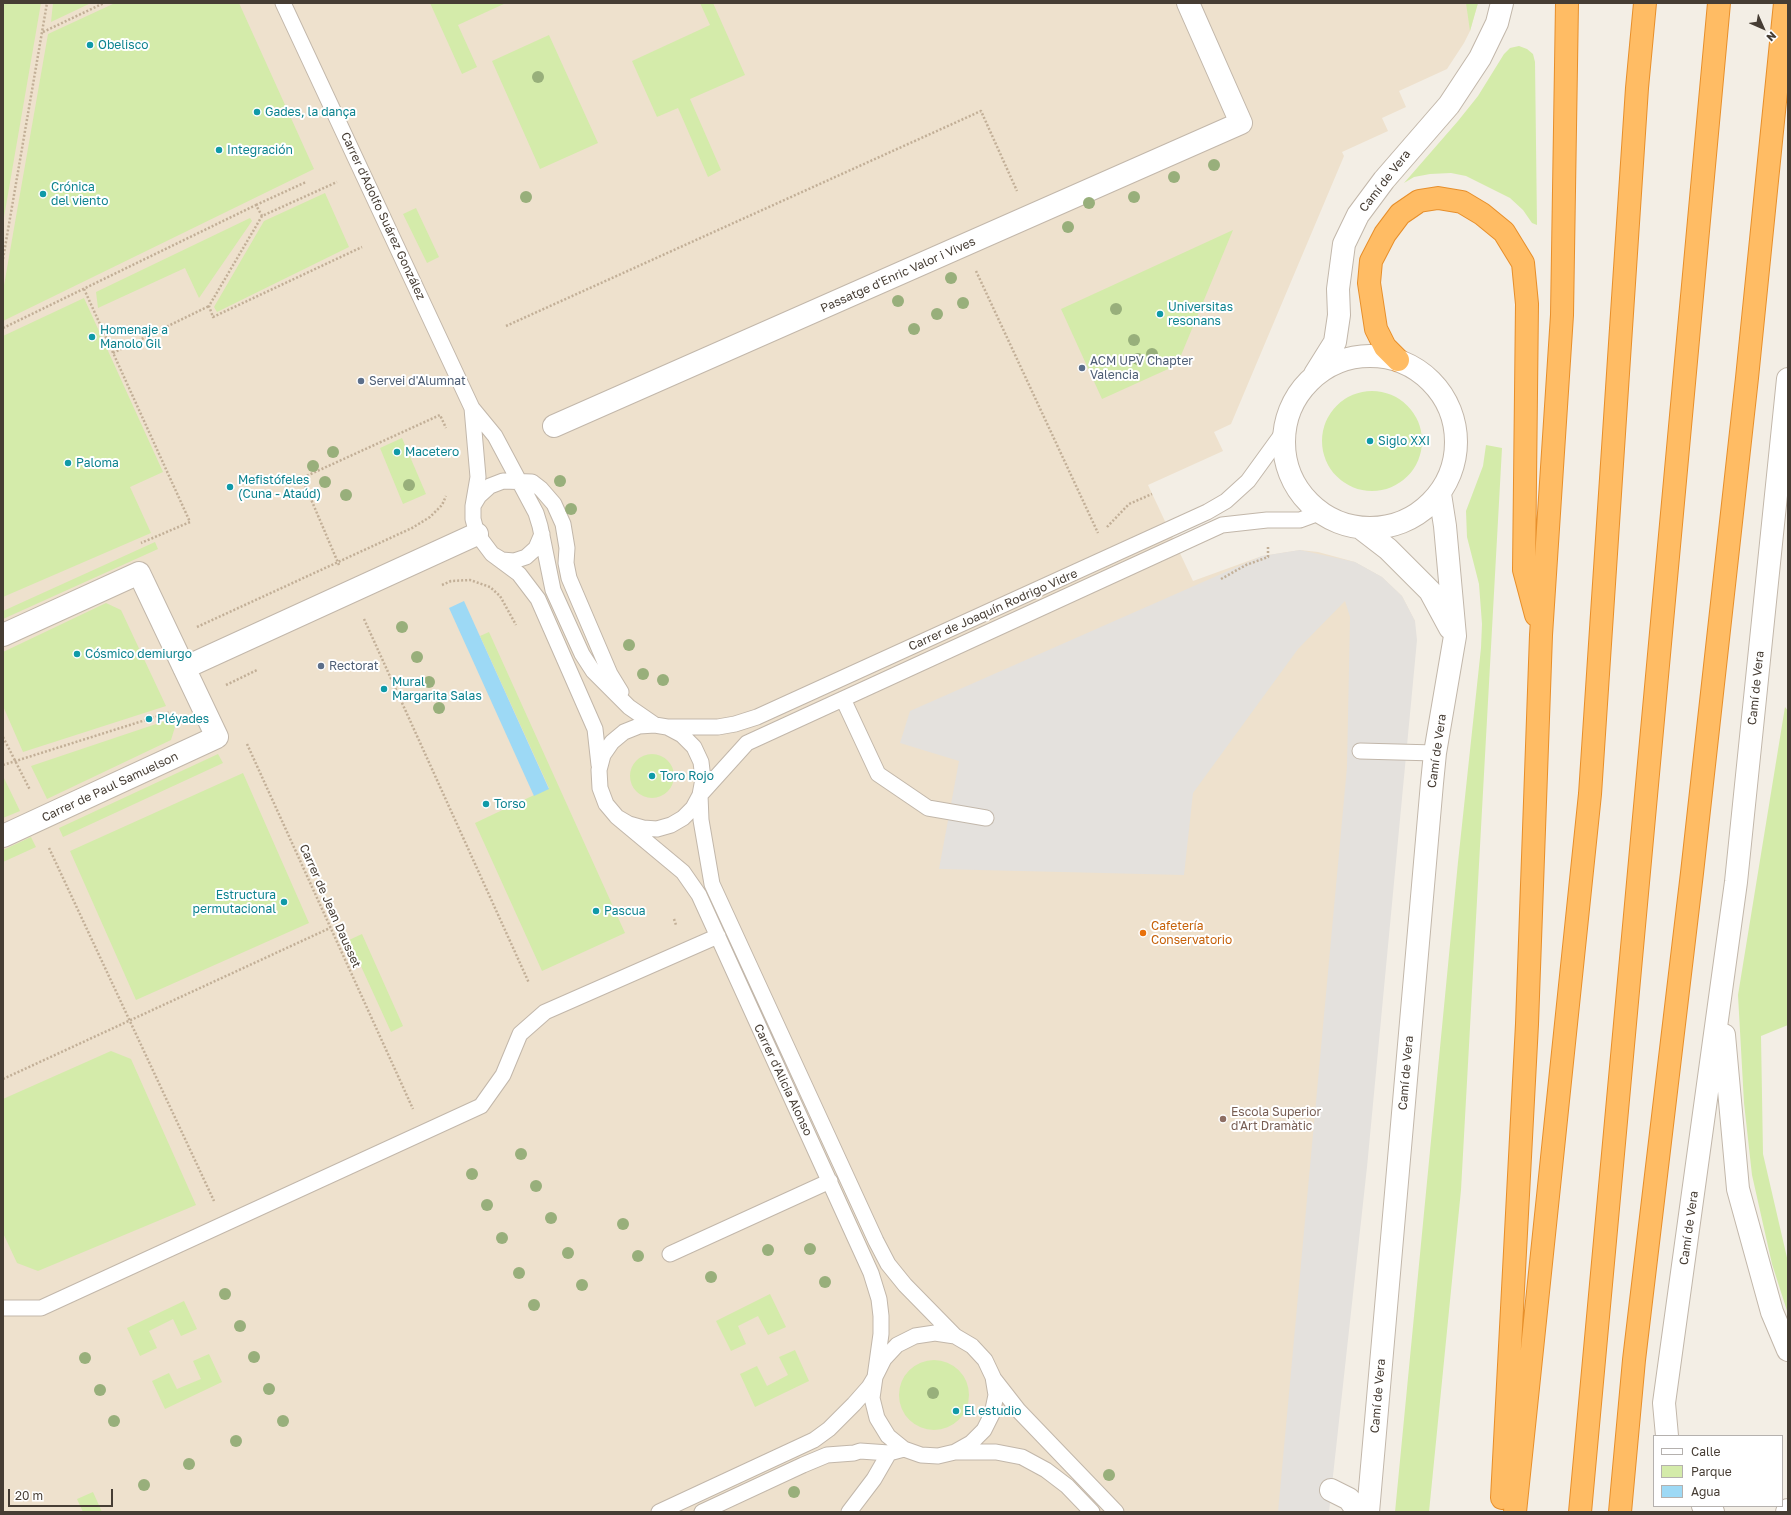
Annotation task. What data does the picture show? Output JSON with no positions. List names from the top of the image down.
{
  "streets": {
    "street": ["Camí de Vera", "Passatge d'Enric Valor i Vives", "Carrer de Paul Samuelson"],
    "lane": ["Carrer d'Adolfo Suárez González", "Carrer de Joaquín Rodrigo Vidre", "Carrer d'Alicia Alonso"],
    "path": ["Carrer de Jean Dausset"]
  },
  "crossings": [
    ["Carrer de Joaquín Rodrigo Vidre", "Carrer d'Alicia Alonso"],
    ["Carrer de Paul Samuelson", "Carrer de Jean Dausset"]
  ],
  "places": [
    "Obelisco",
    "Gades, la dança",
    "Integración",
    "Crónica del viento",
    "Universitas resonans",
    "Homenaje a Manolo Gil",
    "ACM UPV Chapter Valencia",
    "Servei d'Alumnat",
    "Siglo XXI",
    "Macetero",
    "Paloma",
    "Mefistófeles (Cuna - Ataúd)",
    "Cósmico demiurgo",
    "Rectorat",
    "Mural Margarita Salas",
    "Pléyades",
    "Toro Rojo",
    "Torso",
    "Estructura permutacional",
    "Pascua",
    "Cafetería Conservatorio",
    "Escola Superior d'Art Dramàtic",
    "El estudio"
  ],
  "legend": ["Calle", "Parque", "Agua"],
  "scale_bar": "20 m",
  "north": "bottom right"
}
